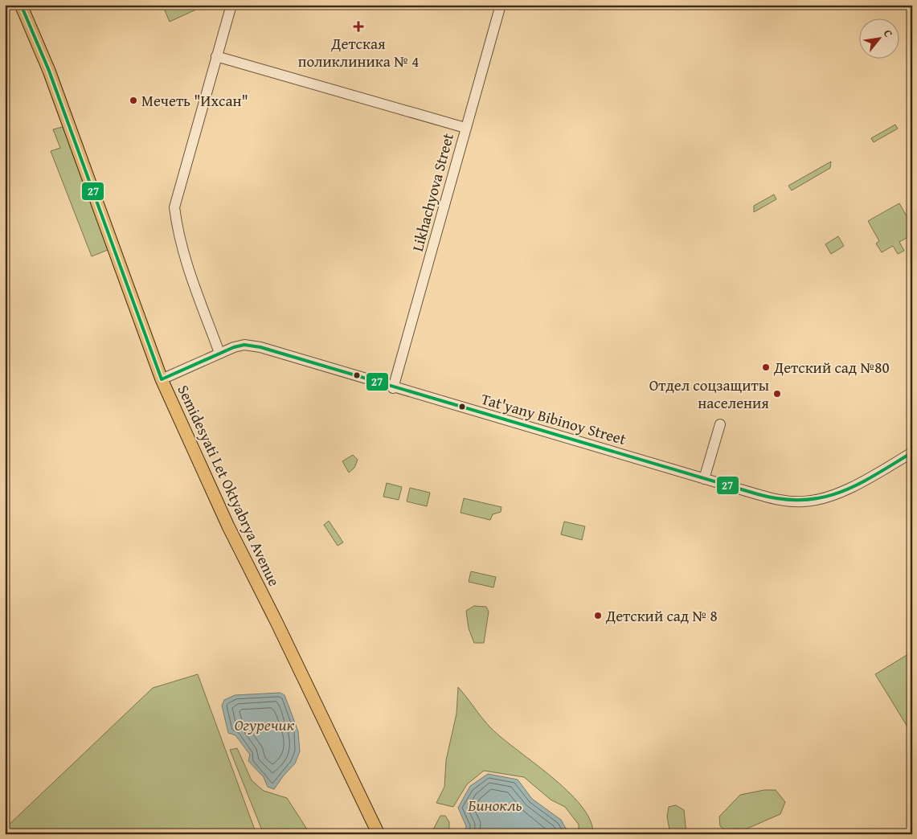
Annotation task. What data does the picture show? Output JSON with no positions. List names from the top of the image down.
{
  "streets": {
    "main road": ["Semidesyati Let Oktyabrya Avenue"],
    "street": ["Likhachyova Street", "Tat'yany Bibinoy Street"]
  },
  "crossings": [
    ["Likhachyova Street", "Tat'yany Bibinoy Street"],
    ["Tat'yany Bibinoy Street", "Semidesyati Let Oktyabrya Avenue"]
  ],
  "water": ["Огуречик", "Бинокль"],
  "places": {
    "health": ["Детская поликлиника № 4"],
    "other": [
      "Мечеть \"Ихсан\"",
      "Детский сад №80",
      "Отдел соцзащиты населения",
      "Детский сад № 8"
    ]
  },
  "lines": ["transit line 27"],
  "north": "top right"
}
